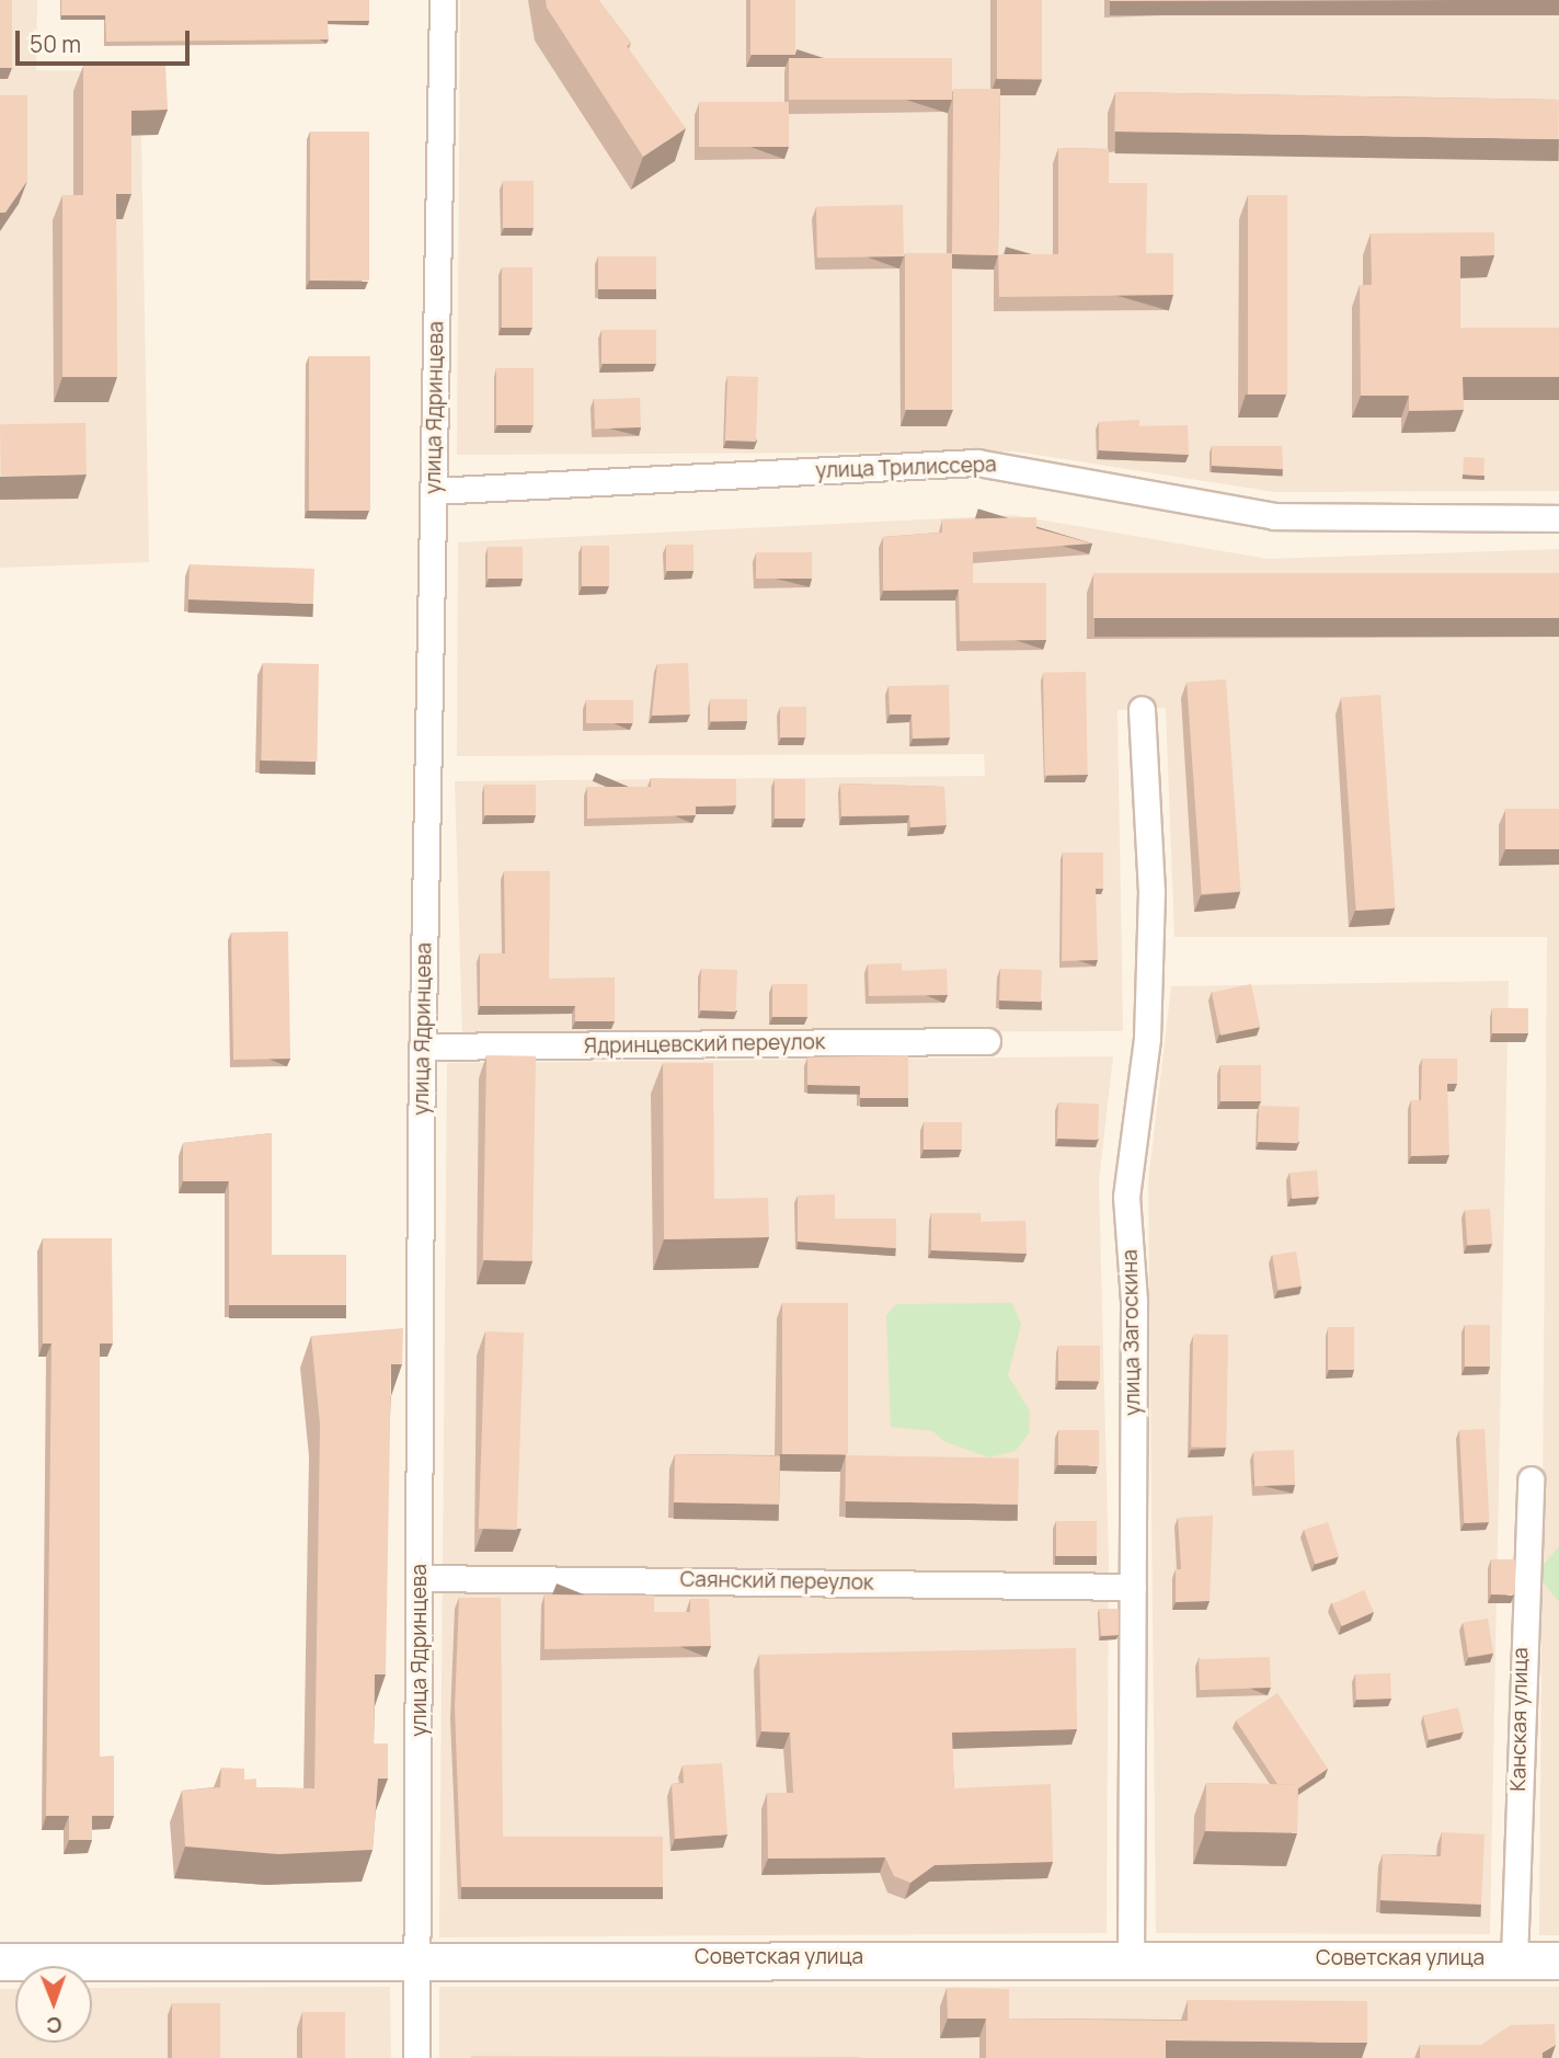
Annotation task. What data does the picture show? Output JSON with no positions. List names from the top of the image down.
{
  "streets": {
    "main road": ["Советская улица"],
    "street": [
      "улица Ядринцева",
      "улица Трилиссера",
      "Ядринцевский переулок",
      "улица Загоскина",
      "Саянский переулок",
      "Канская улица"
    ]
  },
  "crossings": [
    ["улица Ядринцева", "улица Трилиссера"],
    ["улица Ядринцева", "Ядринцевский переулок"],
    ["улица Ядринцева", "Саянский переулок"],
    ["улица Ядринцева", "Советская улица"],
    ["улица Загоскина", "Саянский переулок"],
    ["улица Загоскина", "Советская улица"],
    ["Канская улица", "Советская улица"]
  ],
  "scale_bar": "50 m",
  "north": "bottom"
}
